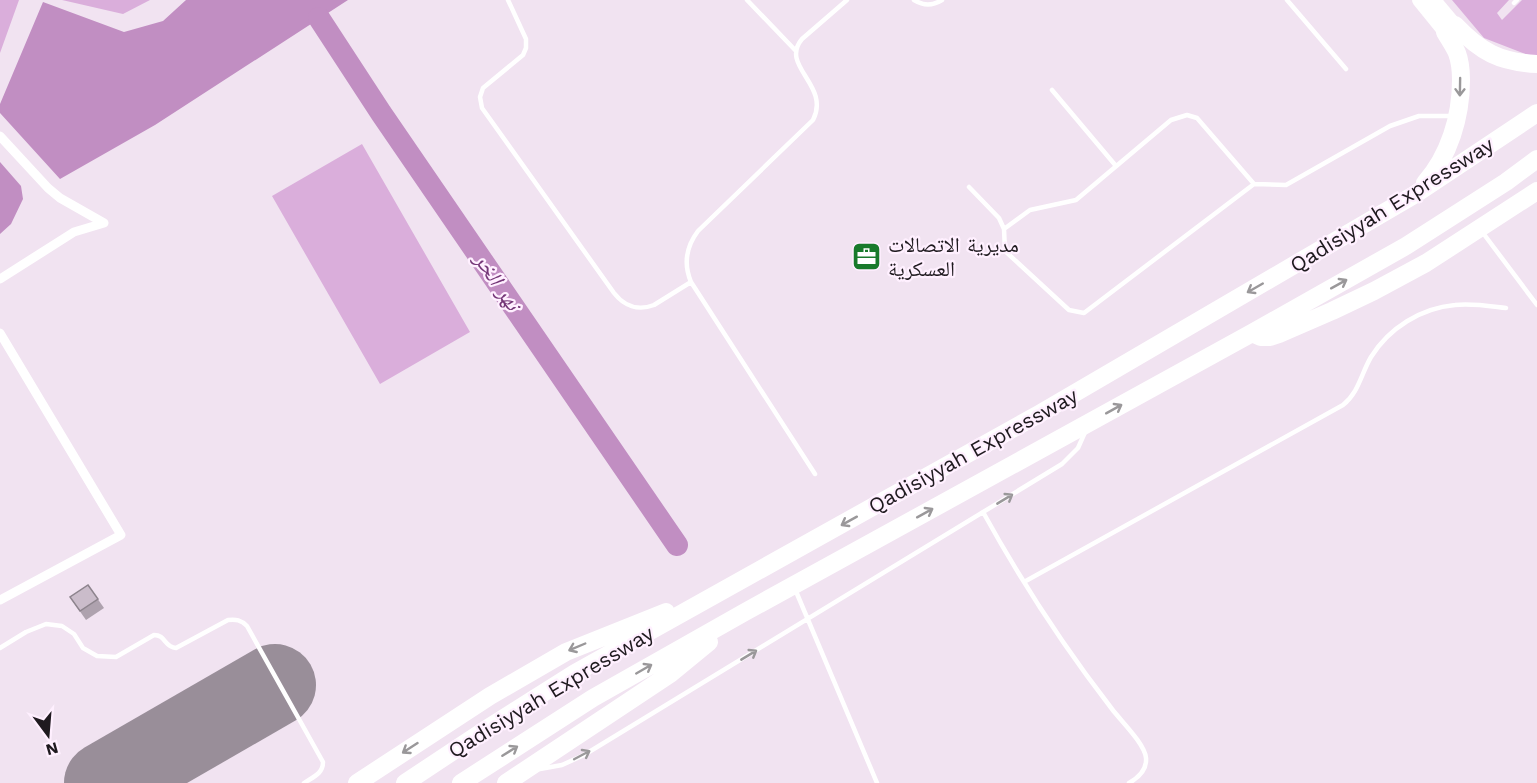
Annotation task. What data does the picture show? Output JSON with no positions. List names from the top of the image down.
{
  "streets": {
    "highway": ["Qadisiyyah Expressway"]
  },
  "water": ["نهر الخر"],
  "places": {
    "office": ["مديرية الاتصالات العسكرية"]
  },
  "north": "bottom"
}
